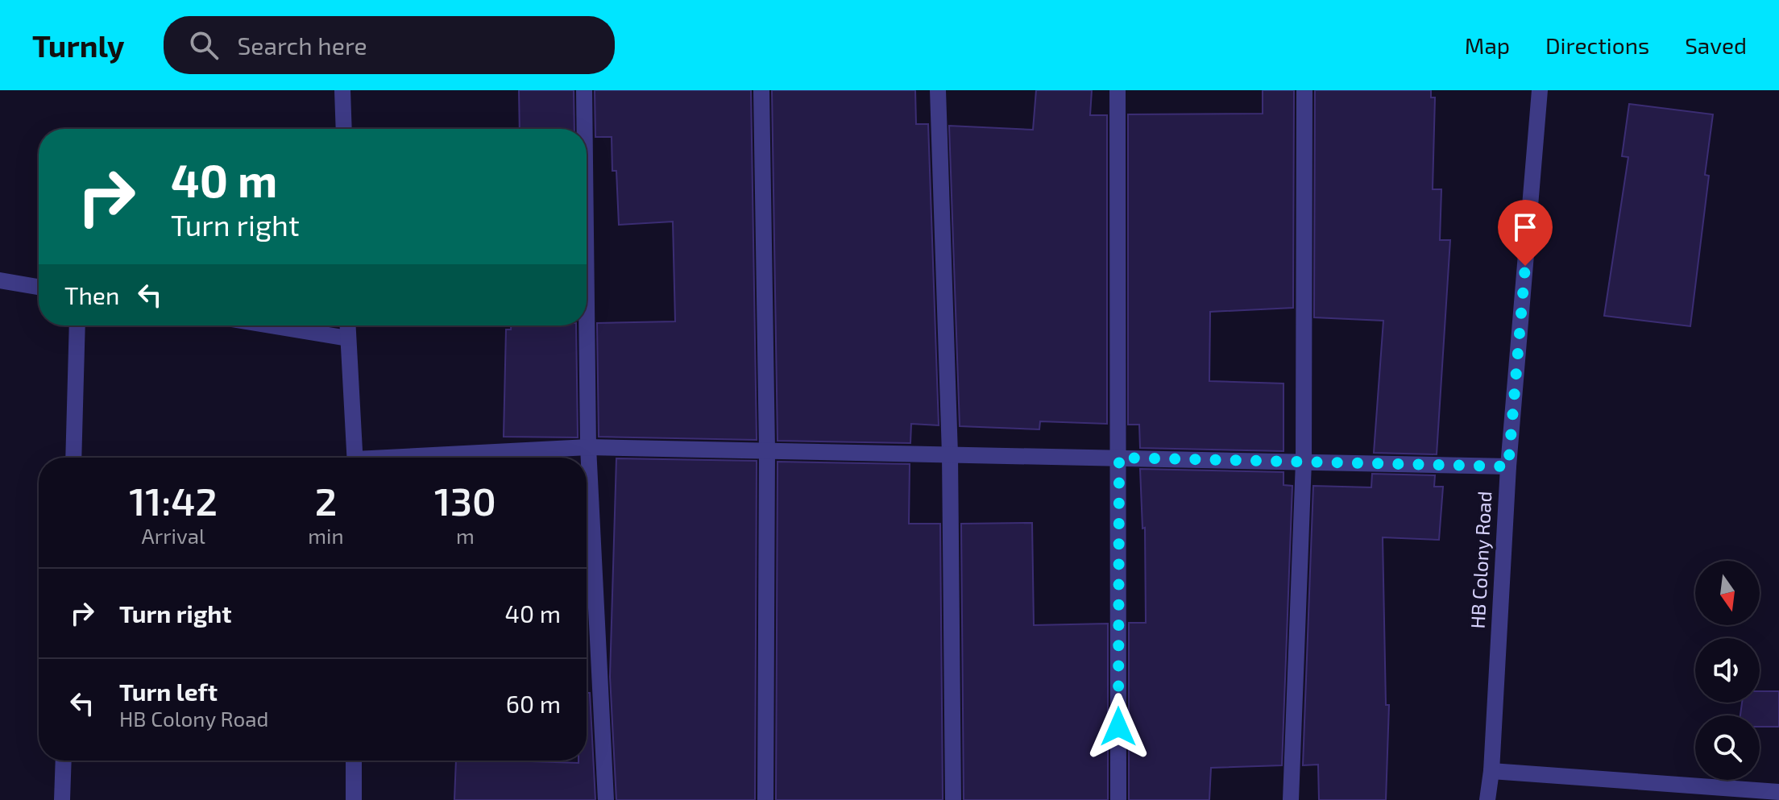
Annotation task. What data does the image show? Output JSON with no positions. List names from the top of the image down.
{
  "streets": {
    "street": ["HB Colony Road"]
  },
  "north": "bottom",
  "page": {
    "header": "Turnly",
    "search": "Search here",
    "nav": ["Map", "Directions", "Saved"],
    "turn": ["40 m", "Turn right"],
    "then": "Then",
    "eta": [
      "11:42",
      "Arrival",
      "2",
      "min",
      "130",
      "m"
    ],
    "list": [
      {
        "name": "Turn right",
        "value": "40 m"
      },
      {
        "name": "Turn left",
        "note": "HB Colony Road",
        "value": "60 m"
      }
    ]
  }
}
